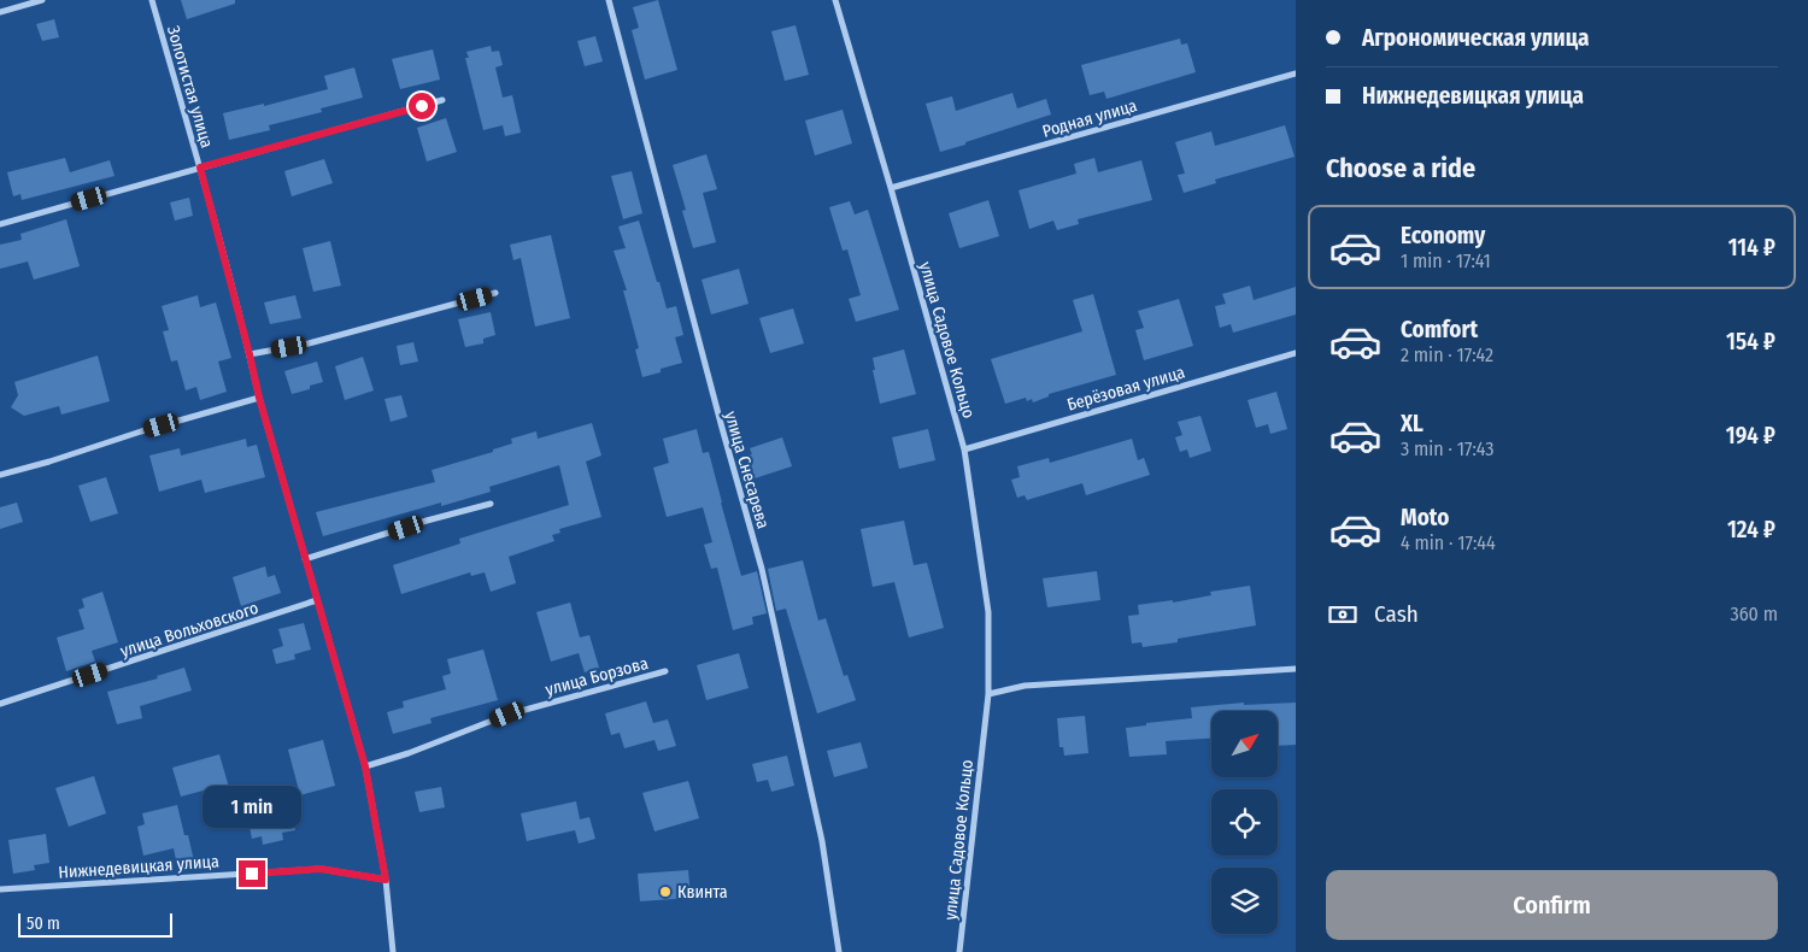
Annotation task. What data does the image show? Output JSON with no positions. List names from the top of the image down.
{
  "streets": {
    "street": [
      "Золотистая улица",
      "Родная улица",
      "улица Садовое Кольцо",
      "Берёзовая улица",
      "улица Снесарева",
      "улица Вольховского",
      "улица Борзова",
      "Нижнедевицкая улица"
    ]
  },
  "crossings": [
    ["Золотистая улица", "улица Вольховского"],
    ["Золотистая улица", "улица Борзова"],
    ["Золотистая улица", "Нижнедевицкая улица"],
    ["Родная улица", "улица Садовое Кольцо"],
    ["улица Садовое Кольцо", "Берёзовая улица"]
  ],
  "places": ["Квинта"],
  "scale_bar": "50 m",
  "north": "top right",
  "page": {
    "banner": ["Агрономическая улица", "Нижнедевицкая улица"],
    "heading": "Choose a ride",
    "list": [
      {
        "name": "Economy",
        "note": "1 min · 17:41",
        "value": "114 ₽"
      },
      {
        "name": "Comfort",
        "note": "2 min · 17:42",
        "value": "154 ₽"
      },
      {
        "name": "XL",
        "note": "3 min · 17:43",
        "value": "194 ₽"
      },
      {
        "name": "Moto",
        "note": "4 min · 17:44",
        "value": "124 ₽"
      }
    ],
    "pay": ["Cash", "360 m"],
    "bubble": "1 min",
    "buttons": "Confirm",
    "scale": "50 m"
  }
}
